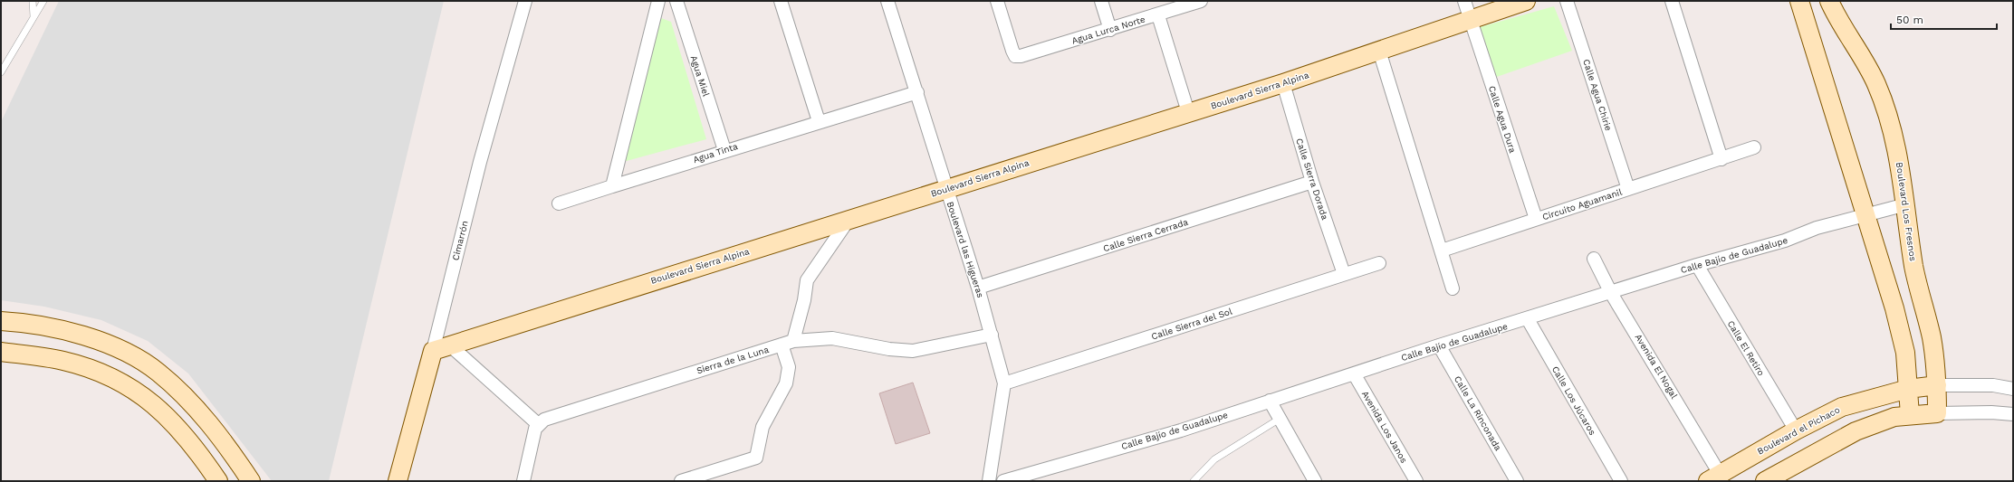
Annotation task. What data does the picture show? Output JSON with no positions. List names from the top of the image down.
{
  "streets": {
    "street": [
      "Agua Lurca Norte",
      "Agua Miel",
      "Boulevard Sierra Alpina",
      "Calle Agua Chirie",
      "Calle Agua Dura",
      "Agua Tinta",
      "Calle Sierra Dorada",
      "Circuito Aguamanil",
      "Boulevard Los Fresnos",
      "Calle Sierra Cerrada",
      "Cimarrón",
      "Boulevard las Higueras",
      "Calle Bajío de Guadalupe",
      "Calle Sierra del Sol",
      "Calle El Retiro",
      "Sierra de la Luna",
      "Avenida El Nogal",
      "Calle Los Júcaros",
      "Calle La Rinconada",
      "Avenida Los Janos",
      "Boulevard el Pichaco"
    ]
  },
  "crossings": [
    ["Agua Miel", "Agua Tinta"],
    ["Boulevard Sierra Alpina", "Calle Agua Dura"],
    ["Boulevard Sierra Alpina", "Calle Sierra Dorada"],
    ["Boulevard Sierra Alpina", "Cimarrón"],
    ["Boulevard Sierra Alpina", "Boulevard las Higueras"],
    ["Calle Agua Chirie", "Circuito Aguamanil"],
    ["Calle Agua Dura", "Circuito Aguamanil"],
    ["Agua Tinta", "Boulevard las Higueras"],
    ["Calle Sierra Dorada", "Calle Sierra Cerrada"],
    ["Calle Sierra Dorada", "Calle Sierra del Sol"],
    ["Boulevard Los Fresnos", "Calle Bajío de Guadalupe"],
    ["Boulevard Los Fresnos", "Boulevard el Pichaco"],
    ["Calle Sierra Cerrada", "Boulevard las Higueras"],
    ["Boulevard las Higueras", "Calle Sierra del Sol"],
    ["Boulevard las Higueras", "Sierra de la Luna"],
    ["Calle Bajío de Guadalupe", "Calle El Retiro"],
    ["Calle Bajío de Guadalupe", "Avenida El Nogal"],
    ["Calle Bajío de Guadalupe", "Calle Los Júcaros"],
    ["Calle Bajío de Guadalupe", "Calle La Rinconada"],
    ["Calle Bajío de Guadalupe", "Avenida Los Janos"],
    ["Calle El Retiro", "Boulevard el Pichaco"],
    ["Avenida El Nogal", "Boulevard el Pichaco"]
  ],
  "scale_bar": "50 m"
}
